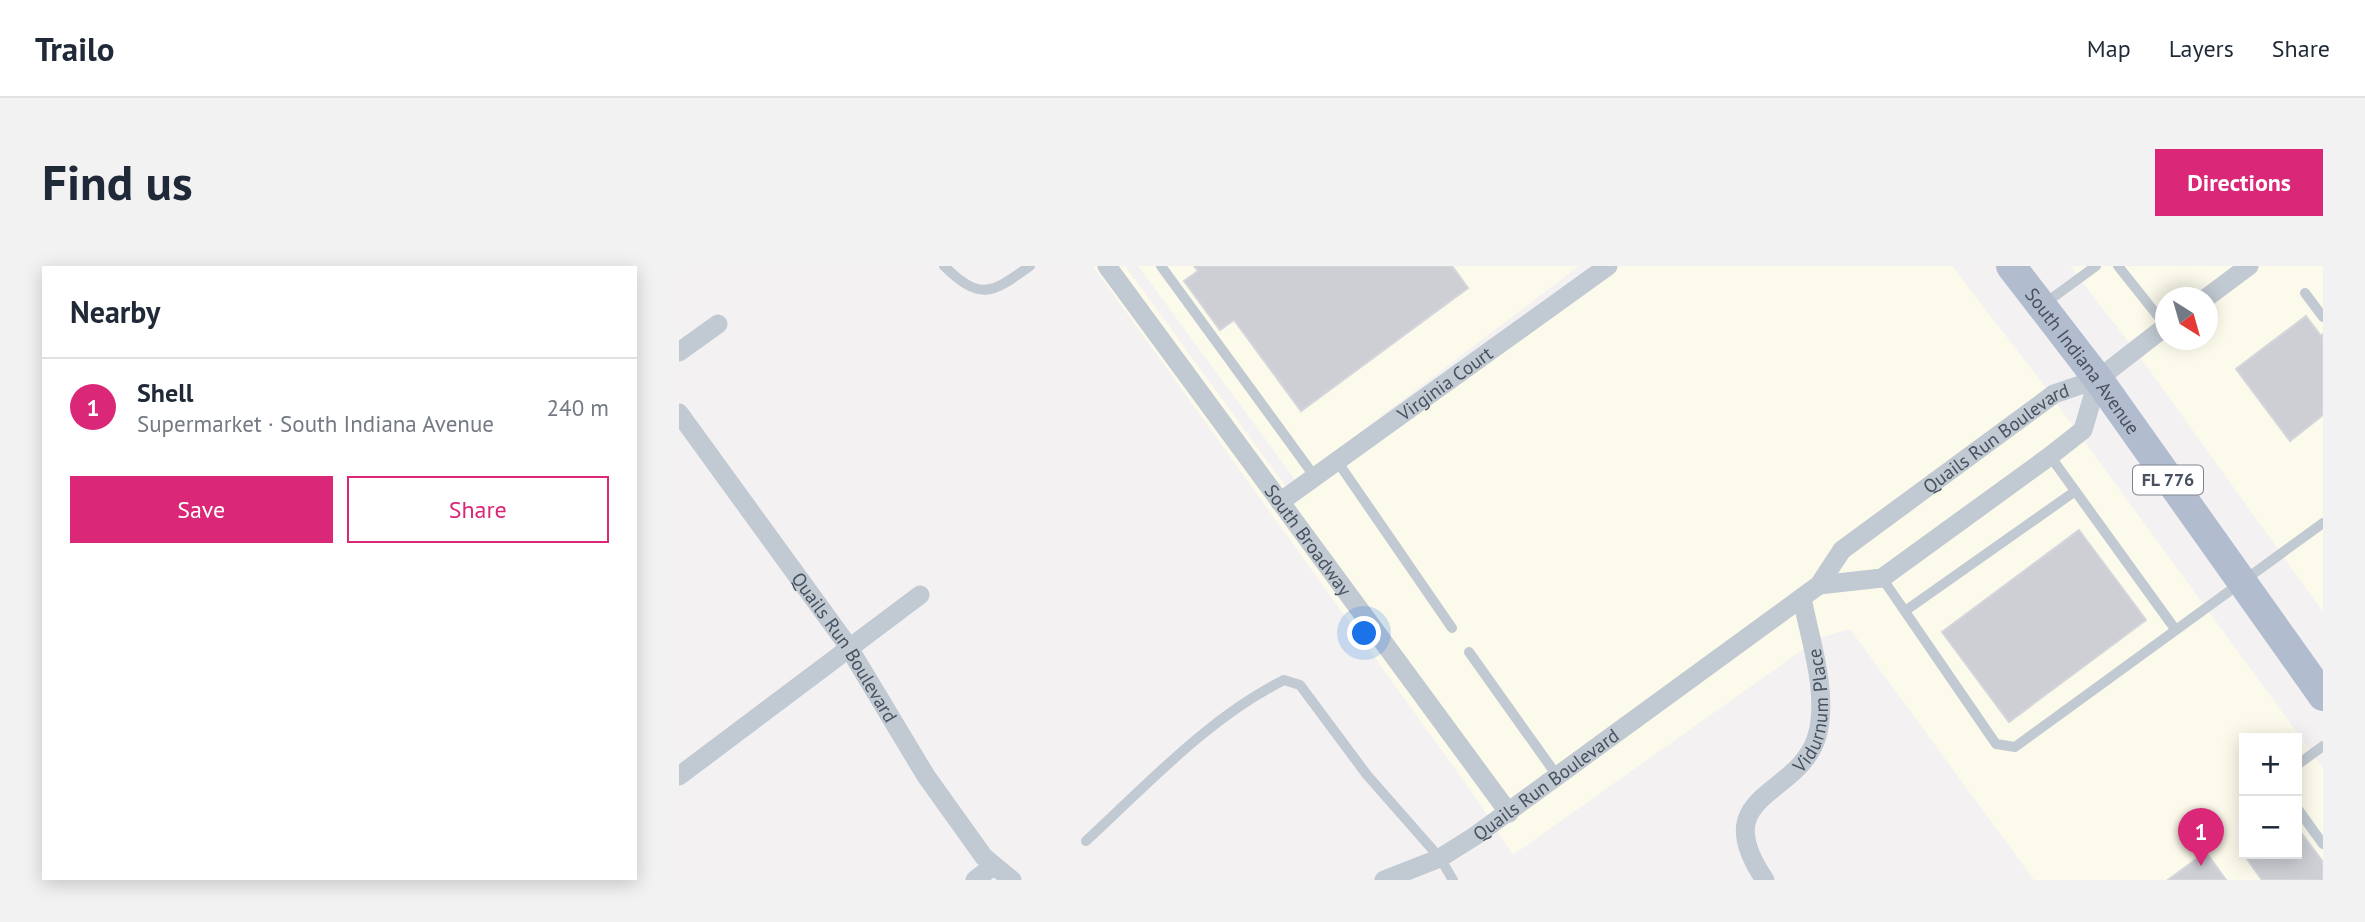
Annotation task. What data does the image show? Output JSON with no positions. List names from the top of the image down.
{
  "streets": {
    "main road": ["South Indiana Avenue", "FL 776"],
    "street": [
      "Virginia Court",
      "Quails Run Boulevard",
      "South Broadway",
      "Vidurnum Place"
    ]
  },
  "crossings": [
    ["South Indiana Avenue", "Quails Run Boulevard"],
    ["Virginia Court", "South Broadway"],
    ["Quails Run Boulevard", "South Broadway"],
    ["Quails Run Boulevard", "Vidurnum Place"]
  ],
  "north": "bottom right",
  "page": {
    "header": "Trailo",
    "nav": ["Map", "Layers", "Share"],
    "buttons": [
      "Directions",
      ["Save", "Share"]
    ],
    "title": "Find us",
    "heading": "Nearby",
    "list": [
      {
        "mark": "1",
        "name": "Shell",
        "note": "Supermarket · South Indiana Avenue",
        "value": "240 m"
      }
    ],
    "map_buttons": ["+", "−"],
    "pins": "1"
  }
}
